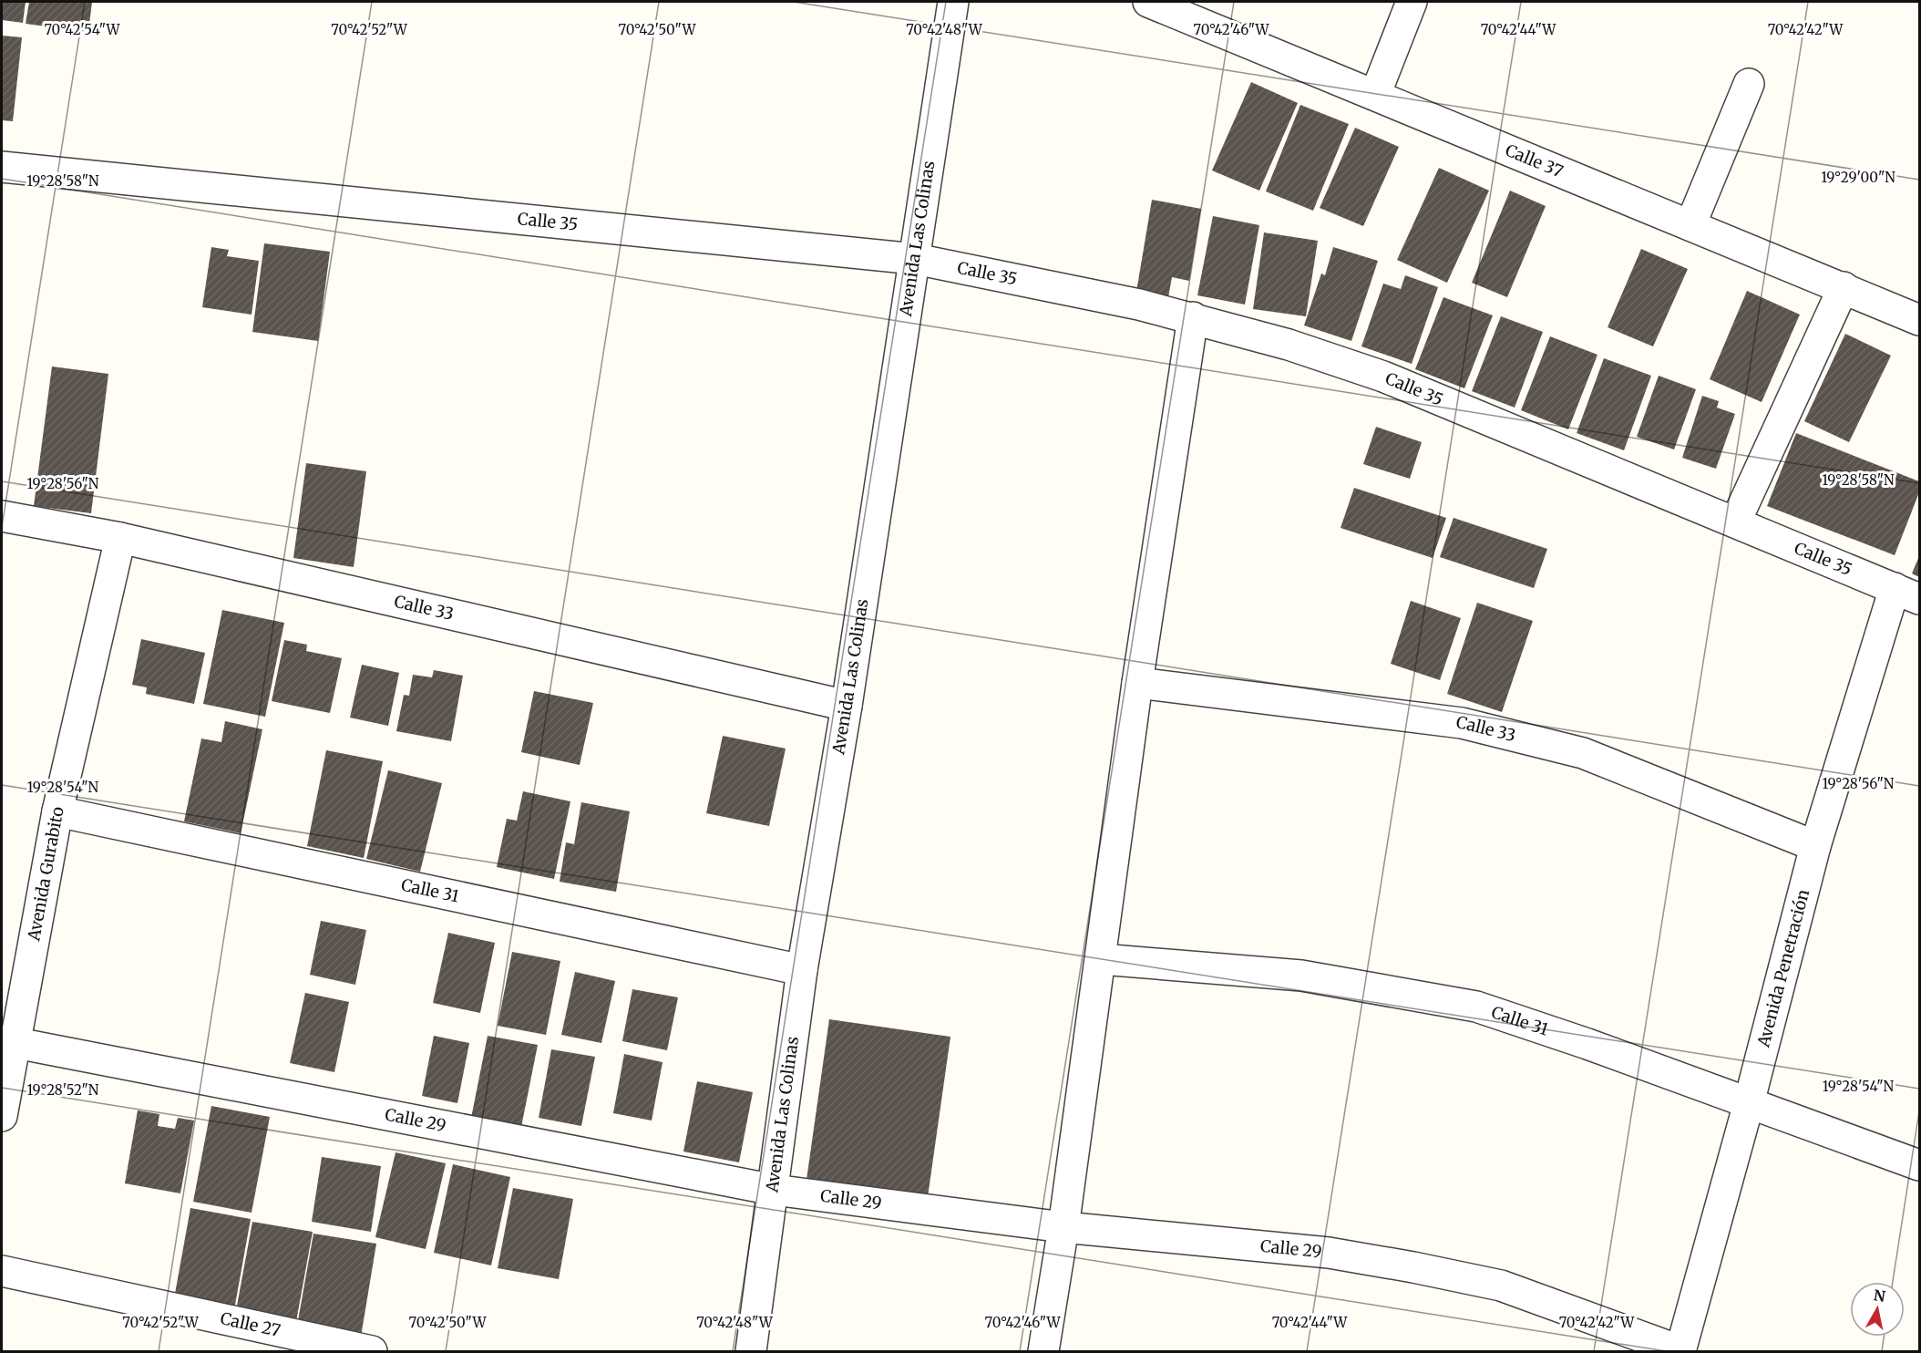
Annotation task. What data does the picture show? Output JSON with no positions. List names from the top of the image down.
{
  "streets": {
    "street": [
      "Calle 37",
      "Calle 35",
      "Avenida Las Colinas",
      "Calle 33",
      "Avenida Gurabito",
      "Calle 31",
      "Avenida Penetración",
      "Calle 29",
      "Calle 27"
    ]
  },
  "crossings": [
    ["Calle 35", "Avenida Las Colinas"],
    ["Calle 35", "Avenida Penetración"],
    ["Avenida Las Colinas", "Calle 33"],
    ["Avenida Las Colinas", "Calle 31"],
    ["Avenida Las Colinas", "Calle 29"],
    ["Calle 33", "Avenida Gurabito"],
    ["Calle 33", "Avenida Penetración"],
    ["Avenida Gurabito", "Calle 31"],
    ["Avenida Gurabito", "Calle 29"],
    ["Calle 31", "Avenida Penetración"],
    ["Avenida Penetración", "Calle 29"]
  ],
  "north": "top",
  "coordinates": [
    "70°42'54\"W",
    "70°42'52\"W",
    "70°42'50\"W",
    "70°42'48\"W",
    "70°42'46\"W",
    "70°42'44\"W",
    "70°42'42\"W",
    "19°29'00\"N",
    "19°28'58\"N",
    "19°28'56\"N",
    "19°28'54\"N",
    "19°28'52\"N"
  ]
}
